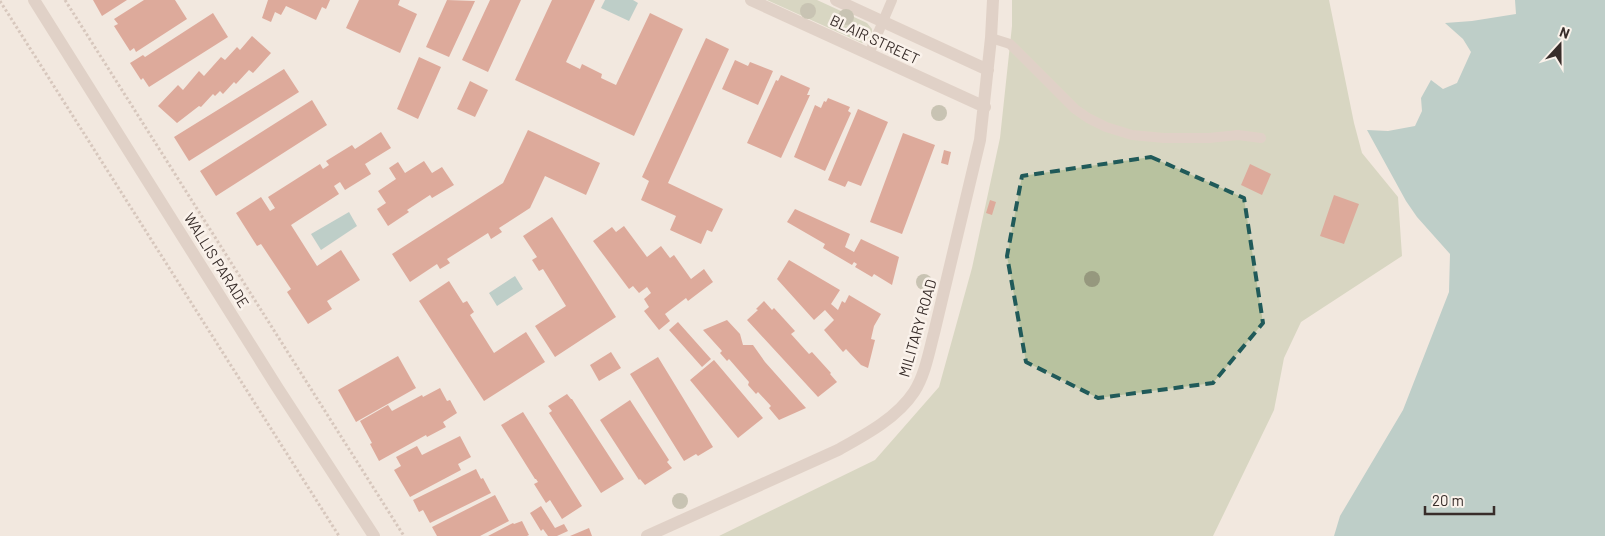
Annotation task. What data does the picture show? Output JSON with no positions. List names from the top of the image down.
{
  "streets": {
    "street": ["BLAIR STREET", "WALLIS PARADE", "MILITARY ROAD"]
  },
  "crossings": [
    ["BLAIR STREET", "MILITARY ROAD"]
  ],
  "scale_bar": "20 m",
  "north": "top"
}
